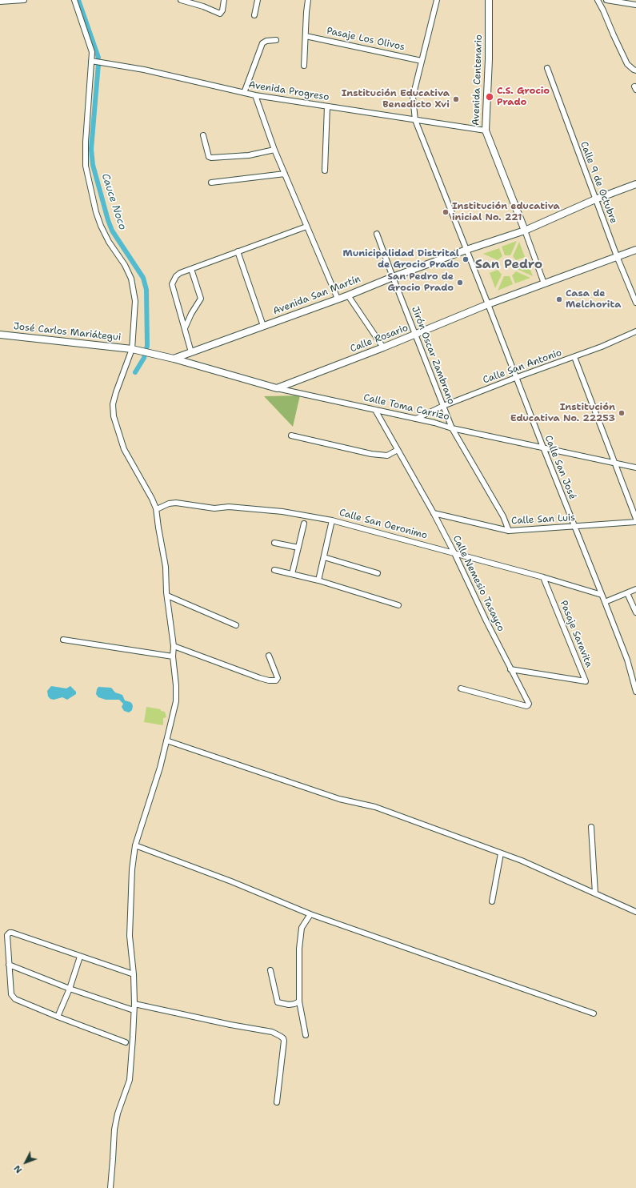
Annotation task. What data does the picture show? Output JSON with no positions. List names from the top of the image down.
{
  "streets": {
    "main road": [
      "Avenida Centenario",
      "Avenida San Martín",
      "José Carlos Mariátegui",
      "Calle Rosario",
      "Calle Toma Carrizo"
    ],
    "street": [
      "Pasaje Los Olivos",
      "Avenida Progreso",
      "Calle 9 de Octubre",
      "Jirón Oscar Zambrano",
      "Calle San Antonio",
      "Calle San José",
      "Calle San Luis",
      "Calle San Oeronimo",
      "Calle Nemesio Tasayco",
      "Pasaje Saravita"
    ]
  },
  "crossings": [
    ["Pasaje Los Olivos", "Calle San José"],
    ["Avenida Centenario", "Avenida Progreso"],
    ["Avenida Centenario", "Avenida San Martín"],
    ["Avenida Progreso", "Calle San José"],
    ["Calle 9 de Octubre", "Avenida San Martín"],
    ["Calle 9 de Octubre", "Calle Rosario"],
    ["Avenida San Martín", "Jirón Oscar Zambrano"],
    ["Avenida San Martín", "Calle Toma Carrizo"],
    ["Avenida San Martín", "Calle San José"],
    ["José Carlos Mariátegui", "Calle Toma Carrizo"],
    ["Calle Rosario", "Jirón Oscar Zambrano"],
    ["Calle Rosario", "Calle Toma Carrizo"],
    ["Calle Rosario", "Calle San José"],
    ["Jirón Oscar Zambrano", "Calle San Antonio"],
    ["Jirón Oscar Zambrano", "Calle Toma Carrizo"],
    ["Jirón Oscar Zambrano", "Calle San Luis"],
    ["Calle San Antonio", "Calle Toma Carrizo"],
    ["Calle San Antonio", "Calle San José"],
    ["Calle Toma Carrizo", "Calle San José"],
    ["Calle Toma Carrizo", "Calle Nemesio Tasayco"],
    ["Calle San José", "Calle San Luis"],
    ["Calle San José", "Calle San Oeronimo"],
    ["Calle San Luis", "Calle Nemesio Tasayco"],
    ["Calle San Oeronimo", "Calle Nemesio Tasayco"],
    ["Calle San Oeronimo", "Pasaje Saravita"],
    ["Calle Nemesio Tasayco", "Pasaje Saravita"]
  ],
  "districts": ["San Pedro"],
  "water": ["Cauce Noco"],
  "places": [
    "C.S. Grocio Prado",
    "Institución Educativa Benedicto Xvi",
    "Institución educativa inicial No. 221",
    "Municipalidad Distrital de Grocio Prado",
    "San Pedro de Grocio Prado",
    "Casa de Melchorita",
    "Institución Educativa No. 22253"
  ],
  "north": "bottom left"
}
